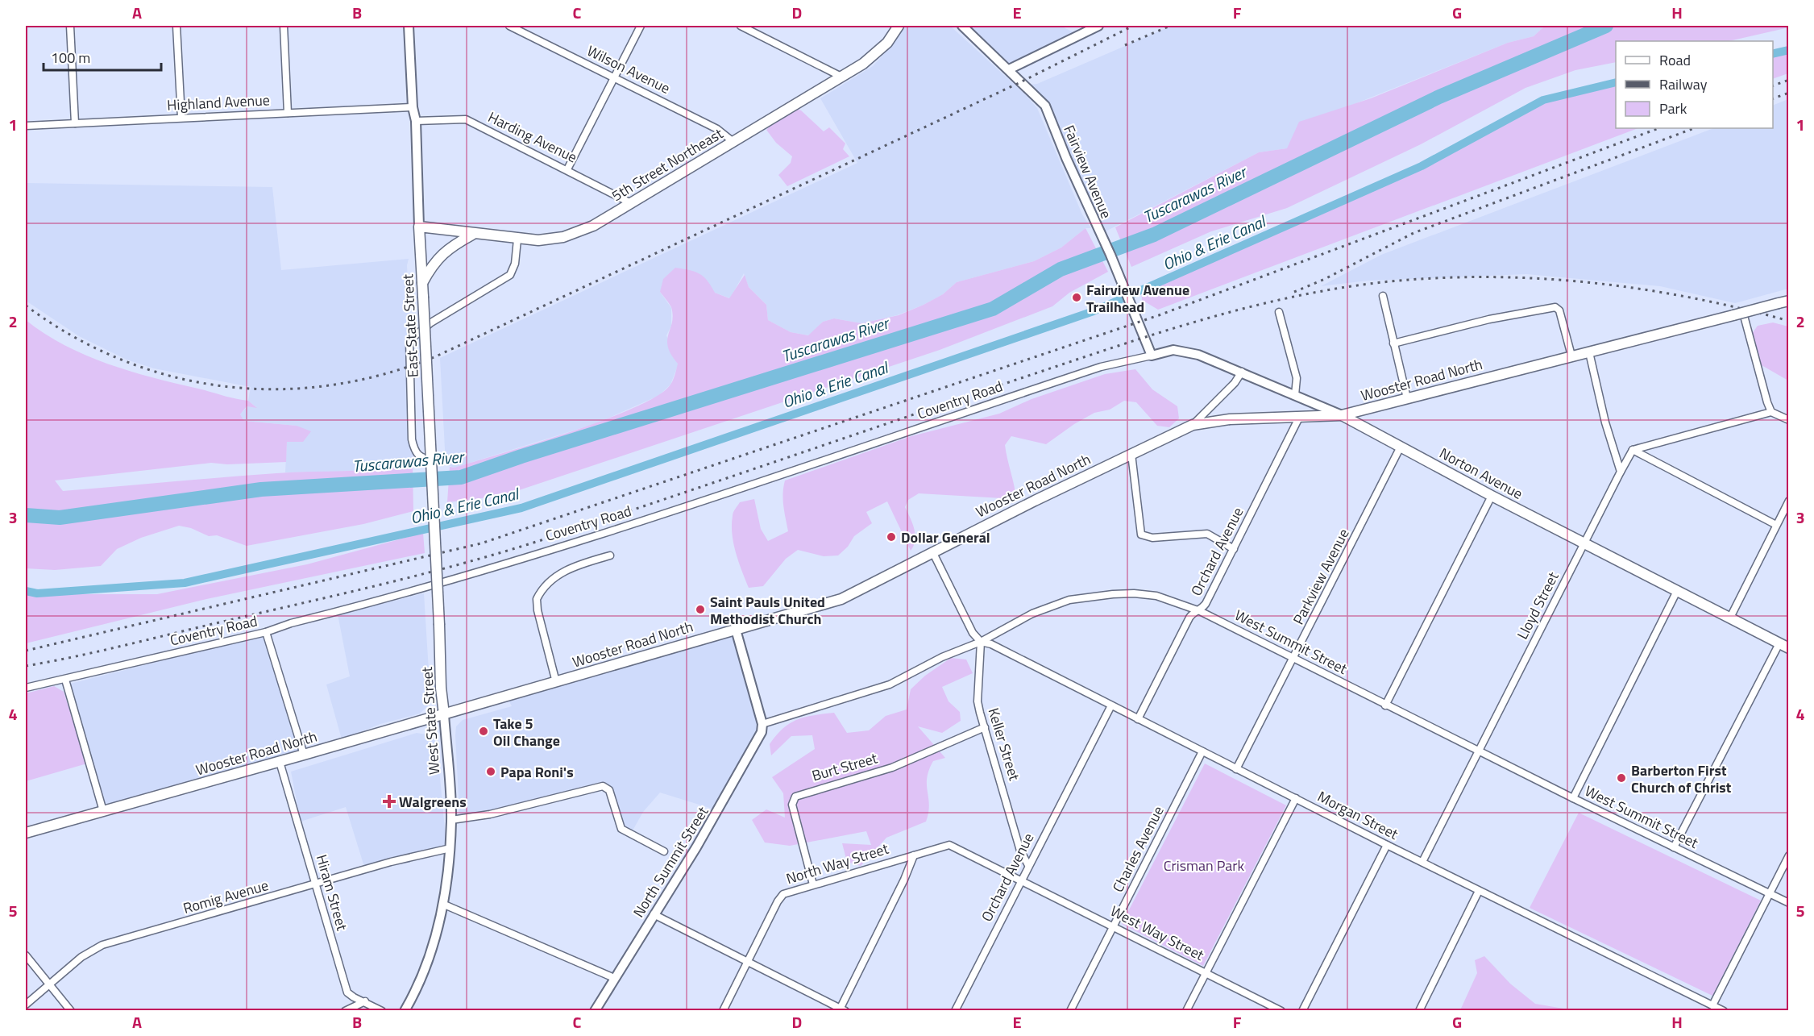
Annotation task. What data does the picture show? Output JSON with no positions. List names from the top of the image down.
{
  "streets": {
    "main road": [
      "5th Street Northeast",
      "East State Street",
      "Wooster Road North",
      "Norton Avenue",
      "West State Street"
    ],
    "street": [
      "Wilson Avenue",
      "Highland Avenue",
      "Harding Avenue",
      "Fairview Avenue",
      "Coventry Road",
      "Orchard Avenue",
      "Parkview Avenue",
      "Lloyd Street",
      "West Summit Street",
      "Keller Street",
      "Burt Street",
      "Morgan Street",
      "Charles Avenue",
      "North Summit Street",
      "North Way Street",
      "Hiram Street",
      "Romig Avenue",
      "West Way Street"
    ]
  },
  "crossings": [
    ["Wilson Avenue", "5th Street Northeast"],
    ["Highland Avenue", "East State Street"],
    ["Harding Avenue", "5th Street Northeast"],
    ["Harding Avenue", "East State Street"],
    ["5th Street Northeast", "East State Street"],
    ["Fairview Avenue", "Coventry Road"],
    ["Fairview Avenue", "Norton Avenue"],
    ["East State Street", "West State Street"],
    ["Wooster Road North", "Norton Avenue"],
    ["Wooster Road North", "Orchard Avenue"],
    ["Wooster Road North", "West State Street"],
    ["Wooster Road North", "Hiram Street"],
    ["Coventry Road", "Norton Avenue"],
    ["Norton Avenue", "Parkview Avenue"],
    ["Norton Avenue", "Lloyd Street"],
    ["Orchard Avenue", "West Summit Street"],
    ["Orchard Avenue", "Keller Street"],
    ["Orchard Avenue", "Morgan Street"],
    ["Orchard Avenue", "North Way Street"],
    ["Orchard Avenue", "West Way Street"],
    ["Parkview Avenue", "West Summit Street"],
    ["Parkview Avenue", "Morgan Street"],
    ["Lloyd Street", "West Summit Street"],
    ["Lloyd Street", "Morgan Street"],
    ["West Summit Street", "Keller Street"],
    ["West Summit Street", "Morgan Street"],
    ["West Summit Street", "North Summit Street"],
    ["West State Street", "Romig Avenue"],
    ["Keller Street", "Burt Street"],
    ["Keller Street", "Morgan Street"],
    ["Burt Street", "North Way Street"],
    ["Morgan Street", "Charles Avenue"],
    ["Charles Avenue", "West Way Street"],
    ["North Way Street", "West Way Street"],
    ["Hiram Street", "Romig Avenue"]
  ],
  "water": ["Tuscarawas River", "Ohio & Erie Canal"],
  "parks": ["Crisman Park"],
  "places": {
    "other": [
      "Fairview Avenue Trailhead",
      "Dollar General",
      "Saint Pauls United Methodist Church",
      "Take 5 Oil Change",
      "Papa Roni's",
      "Barberton First Church of Christ"
    ],
    "health": ["Walgreens"]
  },
  "legend": ["Road", "Railway", "Park"],
  "scale_bar": "100 m",
  "grid": {
    "columns": [
      "A",
      "B",
      "C",
      "D",
      "E",
      "F",
      "G",
      "H"
    ],
    "rows": [
      "1",
      "2",
      "3",
      "4",
      "5"
    ]
  }
}
